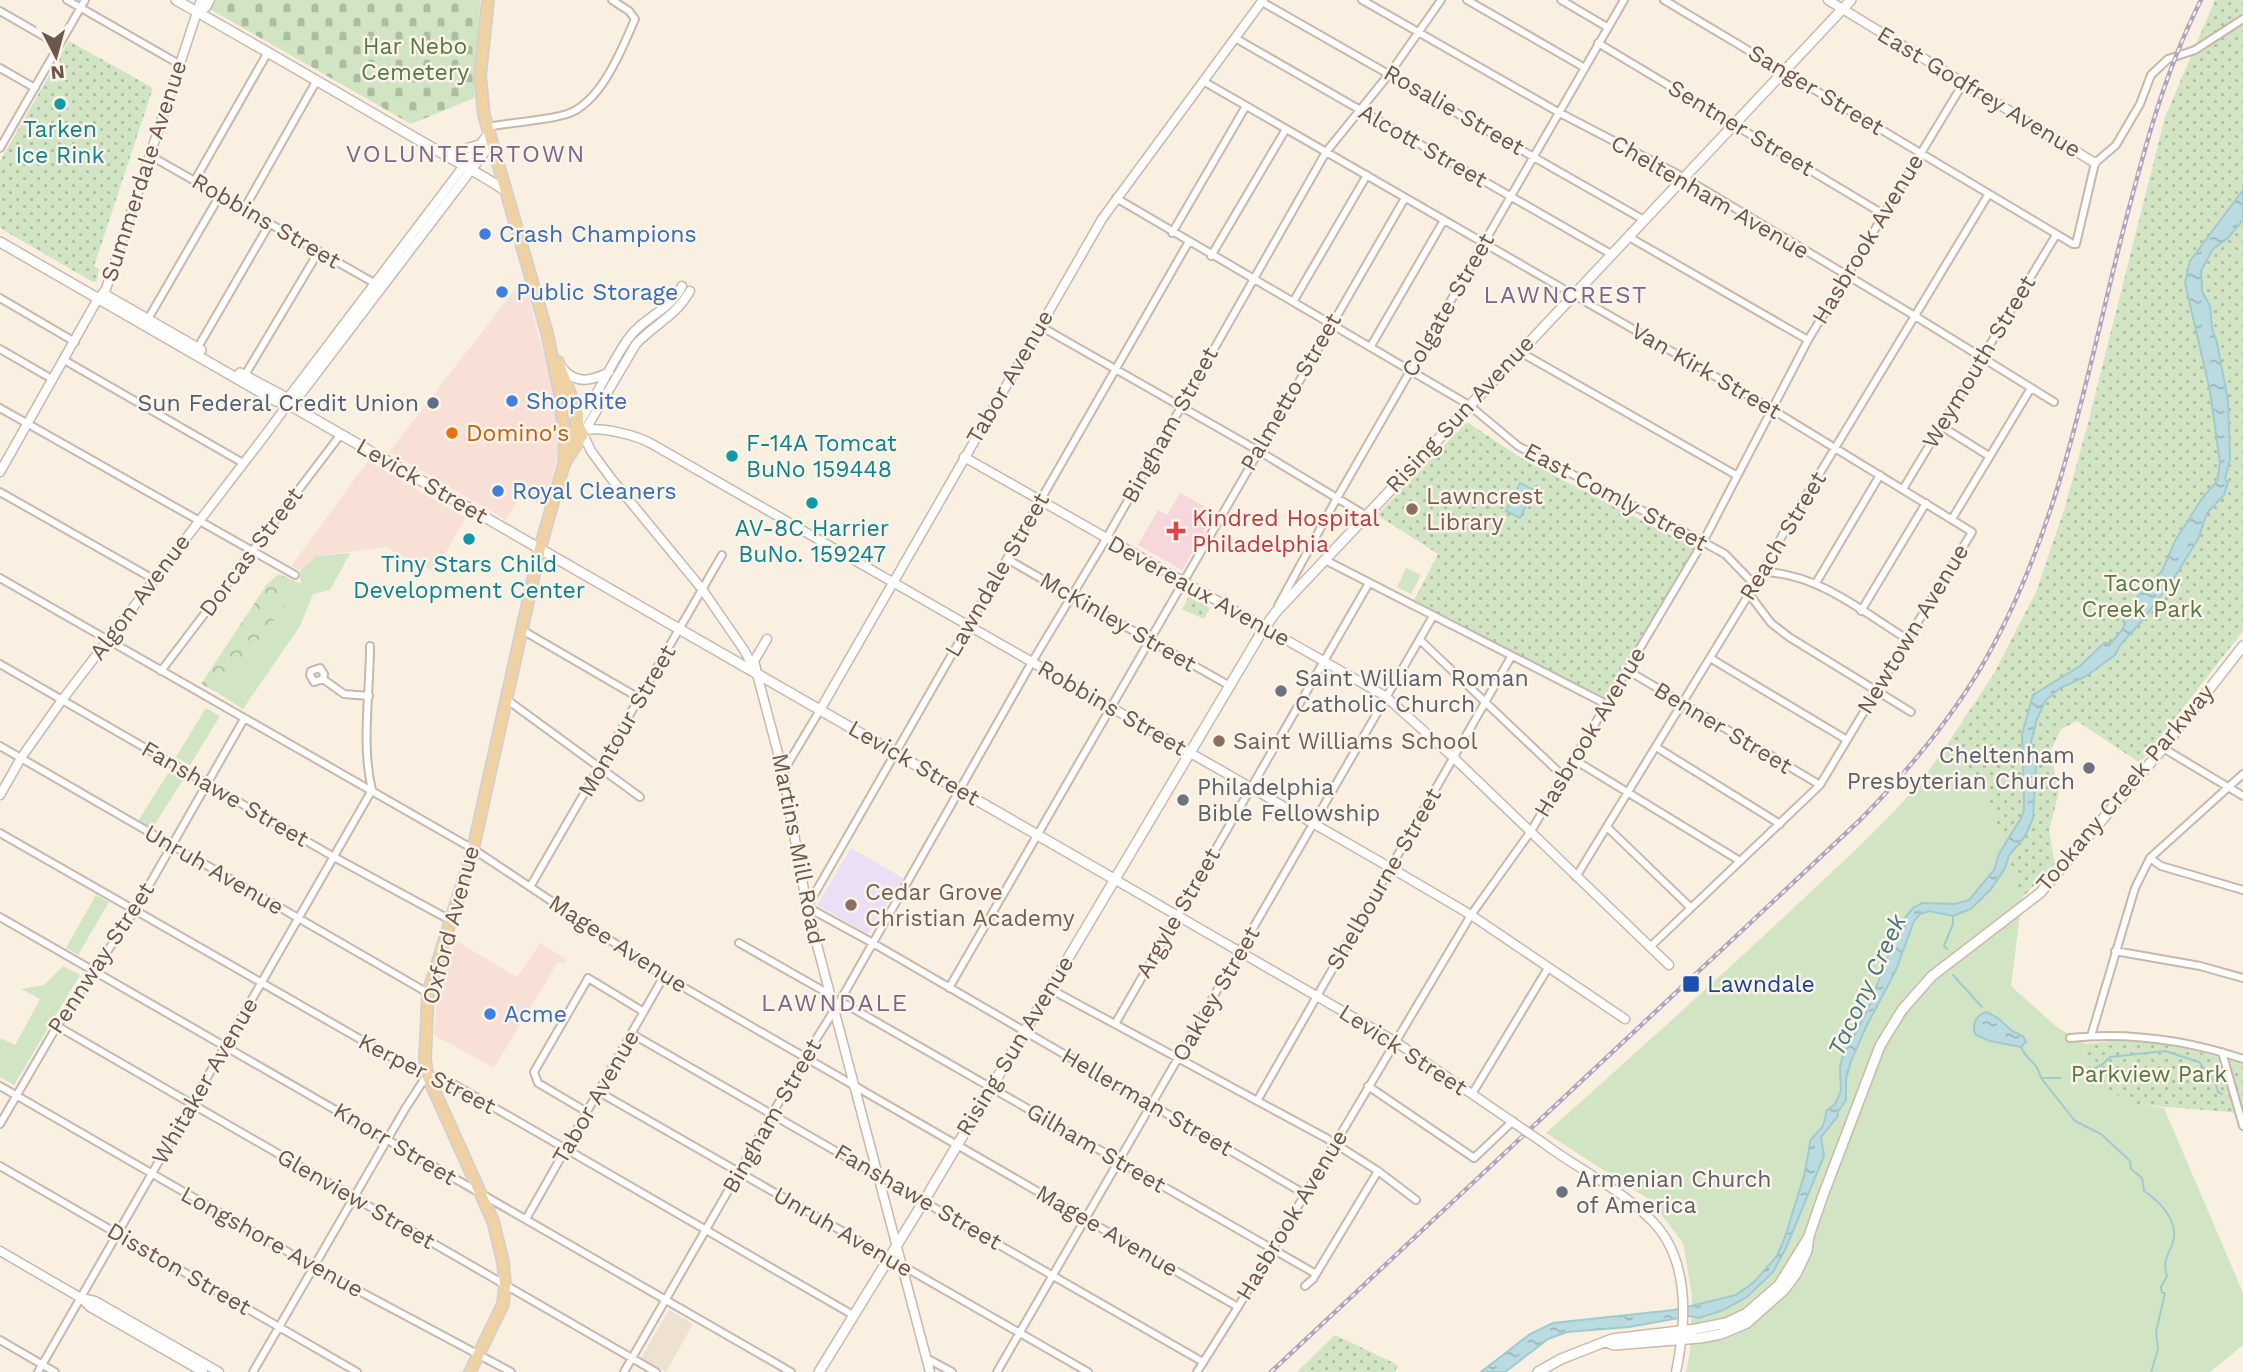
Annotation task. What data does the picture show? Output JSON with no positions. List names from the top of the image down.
{
  "streets": {
    "main road": [
      "Rising Sun Avenue",
      "Levick Street",
      "Tookany Creek Parkway",
      "Martins Mill Road",
      "Oxford Avenue"
    ],
    "street": [
      "Sanger Street",
      "East Godfrey Avenue",
      "Rosalie Street",
      "Sentner Street",
      "Alcott Street",
      "Summerdale Avenue",
      "Cheltenham Avenue",
      "Robbins Street",
      "Hasbrook Avenue",
      "Colgate Street",
      "Weymouth Street",
      "Van Kirk Street",
      "Tabor Avenue",
      "Palmetto Street",
      "Bingham Street",
      "East Comly Street",
      "Reach Street",
      "Dorcas Street",
      "Lawndale Street",
      "Devereaux Avenue",
      "Algon Avenue",
      "McKinley Street",
      "Newtown Avenue",
      "Montour Street",
      "Benner Street",
      "Fanshawe Street",
      "Unruh Avenue",
      "Shelbourne Street",
      "Argyle Street",
      "Magee Avenue",
      "Pennway Street",
      "Oakley Street",
      "Kerper Street",
      "Whitaker Avenue",
      "Hellerman Street",
      "Knorr Street",
      "Gilham Street",
      "Glenview Street",
      "Longshore Avenue",
      "Disston Street"
    ]
  },
  "crossings": [
    ["Sanger Street", "East Godfrey Avenue"],
    ["Sanger Street", "Hasbrook Avenue"],
    ["Sanger Street", "Weymouth Street"],
    ["Sanger Street", "Rising Sun Avenue"],
    ["Sanger Street", "Reach Street"],
    ["East Godfrey Avenue", "Hasbrook Avenue"],
    ["East Godfrey Avenue", "Rising Sun Avenue"],
    ["Rosalie Street", "Colgate Street"],
    ["Rosalie Street", "Tabor Avenue"],
    ["Rosalie Street", "Rising Sun Avenue"],
    ["Rosalie Street", "Bingham Street"],
    ["Sentner Street", "Hasbrook Avenue"],
    ["Sentner Street", "Colgate Street"],
    ["Sentner Street", "Rising Sun Avenue"],
    ["Alcott Street", "Colgate Street"],
    ["Alcott Street", "Tabor Avenue"],
    ["Alcott Street", "Rising Sun Avenue"],
    ["Alcott Street", "Bingham Street"],
    ["Summerdale Avenue", "Robbins Street"],
    ["Summerdale Avenue", "Levick Street"],
    ["Cheltenham Avenue", "Hasbrook Avenue"],
    ["Cheltenham Avenue", "Colgate Street"],
    ["Cheltenham Avenue", "Weymouth Street"],
    ["Cheltenham Avenue", "Rising Sun Avenue"],
    ["Cheltenham Avenue", "Bingham Street"],
    ["Cheltenham Avenue", "Reach Street"],
    ["Cheltenham Avenue", "Newtown Avenue"],
    ["Robbins Street", "Hasbrook Avenue"],
    ["Robbins Street", "Tabor Avenue"],
    ["Robbins Street", "Palmetto Street"],
    ["Robbins Street", "Rising Sun Avenue"],
    ["Robbins Street", "Bingham Street"],
    ["Robbins Street", "Lawndale Street"],
    ["Robbins Street", "Algon Avenue"],
    ["Robbins Street", "Martins Mill Road"],
    ["Robbins Street", "Shelbourne Street"],
    ["Robbins Street", "Argyle Street"],
    ["Robbins Street", "Oxford Avenue"],
    ["Robbins Street", "Oakley Street"],
    ["Hasbrook Avenue", "Van Kirk Street"],
    ["Hasbrook Avenue", "Levick Street"],
    ["Hasbrook Avenue", "East Comly Street"],
    ["Hasbrook Avenue", "Devereaux Avenue"],
    ["Hasbrook Avenue", "Benner Street"],
    ["Hasbrook Avenue", "Fanshawe Street"],
    ["Hasbrook Avenue", "Magee Avenue"],
    ["Hasbrook Avenue", "Hellerman Street"],
    ["Hasbrook Avenue", "Gilham Street"],
    ["Colgate Street", "Van Kirk Street"],
    ["Colgate Street", "Rising Sun Avenue"],
    ["Colgate Street", "East Comly Street"],
    ["Weymouth Street", "Van Kirk Street"],
    ["Van Kirk Street", "Tabor Avenue"],
    ["Van Kirk Street", "Palmetto Street"],
    ["Van Kirk Street", "Rising Sun Avenue"],
    ["Van Kirk Street", "Bingham Street"],
    ["Van Kirk Street", "Reach Street"],
    ["Van Kirk Street", "Newtown Avenue"],
    ["Tabor Avenue", "Levick Street"],
    ["Tabor Avenue", "East Comly Street"],
    ["Tabor Avenue", "Devereaux Avenue"],
    ["Tabor Avenue", "Fanshawe Street"],
    ["Tabor Avenue", "Martins Mill Road"],
    ["Tabor Avenue", "Unruh Avenue"],
    ["Tabor Avenue", "Magee Avenue"],
    ["Tabor Avenue", "Kerper Street"],
    ["Tabor Avenue", "Knorr Street"],
    ["Palmetto Street", "Levick Street"],
    ["Palmetto Street", "East Comly Street"],
    ["Palmetto Street", "Devereaux Avenue"],
    ["Palmetto Street", "McKinley Street"],
    ["Palmetto Street", "Hellerman Street"],
    ["Rising Sun Avenue", "Levick Street"],
    ["Rising Sun Avenue", "East Comly Street"],
    ["Rising Sun Avenue", "Devereaux Avenue"],
    ["Rising Sun Avenue", "McKinley Street"],
    ["Rising Sun Avenue", "Fanshawe Street"],
    ["Rising Sun Avenue", "Martins Mill Road"],
    ["Rising Sun Avenue", "Unruh Avenue"],
    ["Rising Sun Avenue", "Magee Avenue"],
    ["Rising Sun Avenue", "Kerper Street"],
    ["Rising Sun Avenue", "Hellerman Street"],
    ["Rising Sun Avenue", "Gilham Street"],
    ["Bingham Street", "Levick Street"],
    ["Bingham Street", "East Comly Street"],
    ["Bingham Street", "Devereaux Avenue"],
    ["Bingham Street", "McKinley Street"],
    ["Bingham Street", "Fanshawe Street"],
    ["Bingham Street", "Martins Mill Road"],
    ["Bingham Street", "Unruh Avenue"],
    ["Bingham Street", "Magee Avenue"],
    ["Bingham Street", "Kerper Street"],
    ["Bingham Street", "Hellerman Street"],
    ["Bingham Street", "Knorr Street"],
    ["Bingham Street", "Gilham Street"],
    ["Bingham Street", "Glenview Street"],
    ["Levick Street", "Dorcas Street"],
    ["Levick Street", "Lawndale Street"],
    ["Levick Street", "Algon Avenue"],
    ["Levick Street", "Montour Street"],
    ["Levick Street", "Tookany Creek Parkway"],
    ["Levick Street", "Martins Mill Road"],
    ["Levick Street", "Shelbourne Street"],
    ["Levick Street", "Argyle Street"],
    ["Levick Street", "Oxford Avenue"],
    ["Levick Street", "Oakley Street"],
    ["East Comly Street", "Reach Street"],
    ["East Comly Street", "Lawndale Street"],
    ["Reach Street", "Devereaux Avenue"],
    ["Reach Street", "Benner Street"],
    ["Dorcas Street", "Magee Avenue"],
    ["Lawndale Street", "Devereaux Avenue"],
    ["Lawndale Street", "McKinley Street"],
    ["Lawndale Street", "Martins Mill Road"],
    ["Lawndale Street", "Hellerman Street"],
    ["Devereaux Avenue", "Newtown Avenue"],
    ["Devereaux Avenue", "Shelbourne Street"],
    ["Devereaux Avenue", "Argyle Street"],
    ["Devereaux Avenue", "Oakley Street"],
    ["Algon Avenue", "Fanshawe Street"],
    ["Algon Avenue", "Unruh Avenue"],
    ["Algon Avenue", "Oxford Avenue"],
    ["Algon Avenue", "Magee Avenue"],
    ["Newtown Avenue", "Benner Street"],
    ["Montour Street", "Martins Mill Road"],
    ["Montour Street", "Magee Avenue"],
    ["Fanshawe Street", "Martins Mill Road"],
    ["Fanshawe Street", "Oxford Avenue"],
    ["Fanshawe Street", "Pennway Street"],
    ["Fanshawe Street", "Oakley Street"],
    ["Fanshawe Street", "Whitaker Avenue"],
    ["Martins Mill Road", "Unruh Avenue"],
    ["Martins Mill Road", "Oxford Avenue"],
    ["Martins Mill Road", "Magee Avenue"],
    ["Martins Mill Road", "Hellerman Street"],
    ["Unruh Avenue", "Oxford Avenue"],
    ["Unruh Avenue", "Pennway Street"],
    ["Unruh Avenue", "Oakley Street"],
    ["Unruh Avenue", "Whitaker Avenue"],
    ["Oxford Avenue", "Magee Avenue"],
    ["Oxford Avenue", "Kerper Street"],
    ["Oxford Avenue", "Knorr Street"],
    ["Oxford Avenue", "Glenview Street"],
    ["Oxford Avenue", "Longshore Avenue"],
    ["Magee Avenue", "Pennway Street"],
    ["Magee Avenue", "Oakley Street"],
    ["Magee Avenue", "Whitaker Avenue"],
    ["Pennway Street", "Kerper Street"],
    ["Pennway Street", "Knorr Street"],
    ["Pennway Street", "Glenview Street"],
    ["Pennway Street", "Longshore Avenue"],
    ["Oakley Street", "Hellerman Street"],
    ["Oakley Street", "Gilham Street"],
    ["Kerper Street", "Whitaker Avenue"],
    ["Whitaker Avenue", "Knorr Street"],
    ["Whitaker Avenue", "Glenview Street"],
    ["Whitaker Avenue", "Longshore Avenue"],
    ["Whitaker Avenue", "Disston Street"]
  ],
  "districts": ["VOLUNTEERTOWN", "LAWNCREST", "LAWNDALE"],
  "water": ["Tacony Creek"],
  "parks": ["Har Nebo Cemetery", "Tacony Creek Park", "Parkview Park"],
  "places": {
    "other": [
      "Tarken Ice Rink",
      "Crash Champions",
      "Public Storage",
      "ShopRite",
      "Sun Federal Credit Union",
      "Domino's",
      "F-14A Tomcat BuNo 159448",
      "Royal Cleaners",
      "AV-8C Harrier BuNo. 159247",
      "Lawncrest Library",
      "Tiny Stars Child Development Center",
      "Saint William Roman Catholic Church",
      "Saint Williams School",
      "Cheltenham Presbyterian Church",
      "Philadelphia Bible Fellowship",
      "Cedar Grove Christian Academy",
      "Acme",
      "Armenian Church of America"
    ],
    "health": ["Kindred Hospital Philadelphia"],
    "transit": ["Lawndale"]
  },
  "north": "bottom"
}
